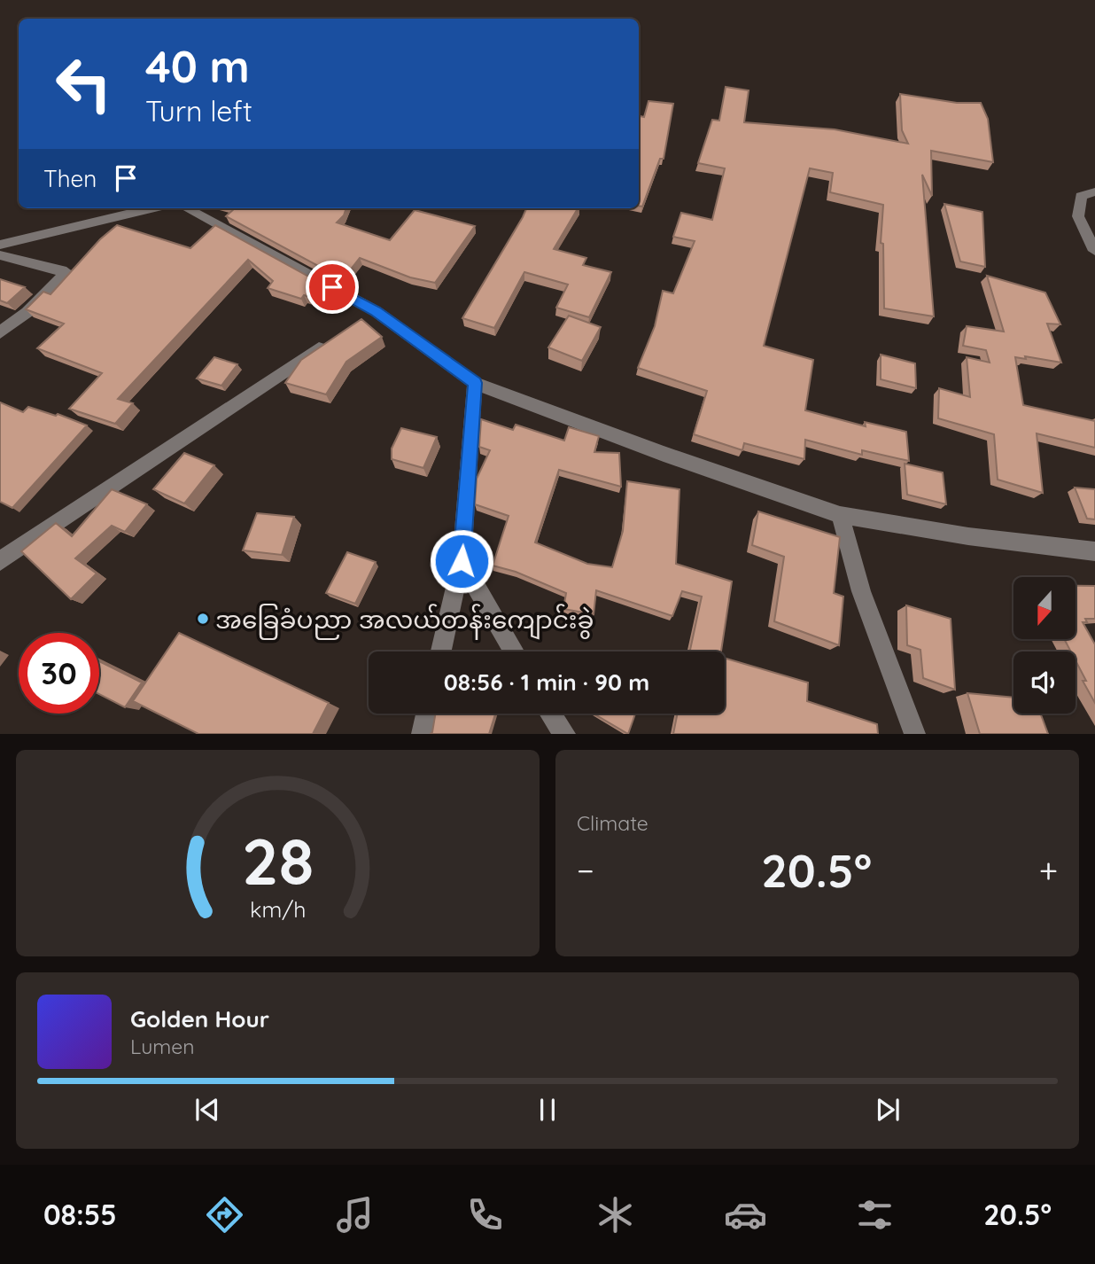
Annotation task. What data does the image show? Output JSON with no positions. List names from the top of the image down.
{
  "places": ["အခြေခံပညာ အလယ်တန်းကျောင်းခွဲ"],
  "north": "bottom",
  "page": {
    "turn": ["40 m", "Turn left"],
    "then": "Then",
    "limit": "30",
    "trip": "08:56 · 1 min · 90 m",
    "tile": "Climate",
    "heat": ["−", "20.5°", "+"],
    "song": ["Golden Hour", "Lumen"],
    "tabs": ["08:55", "20.5°"],
    "gauge": ["28", "km/h"]
  }
}
